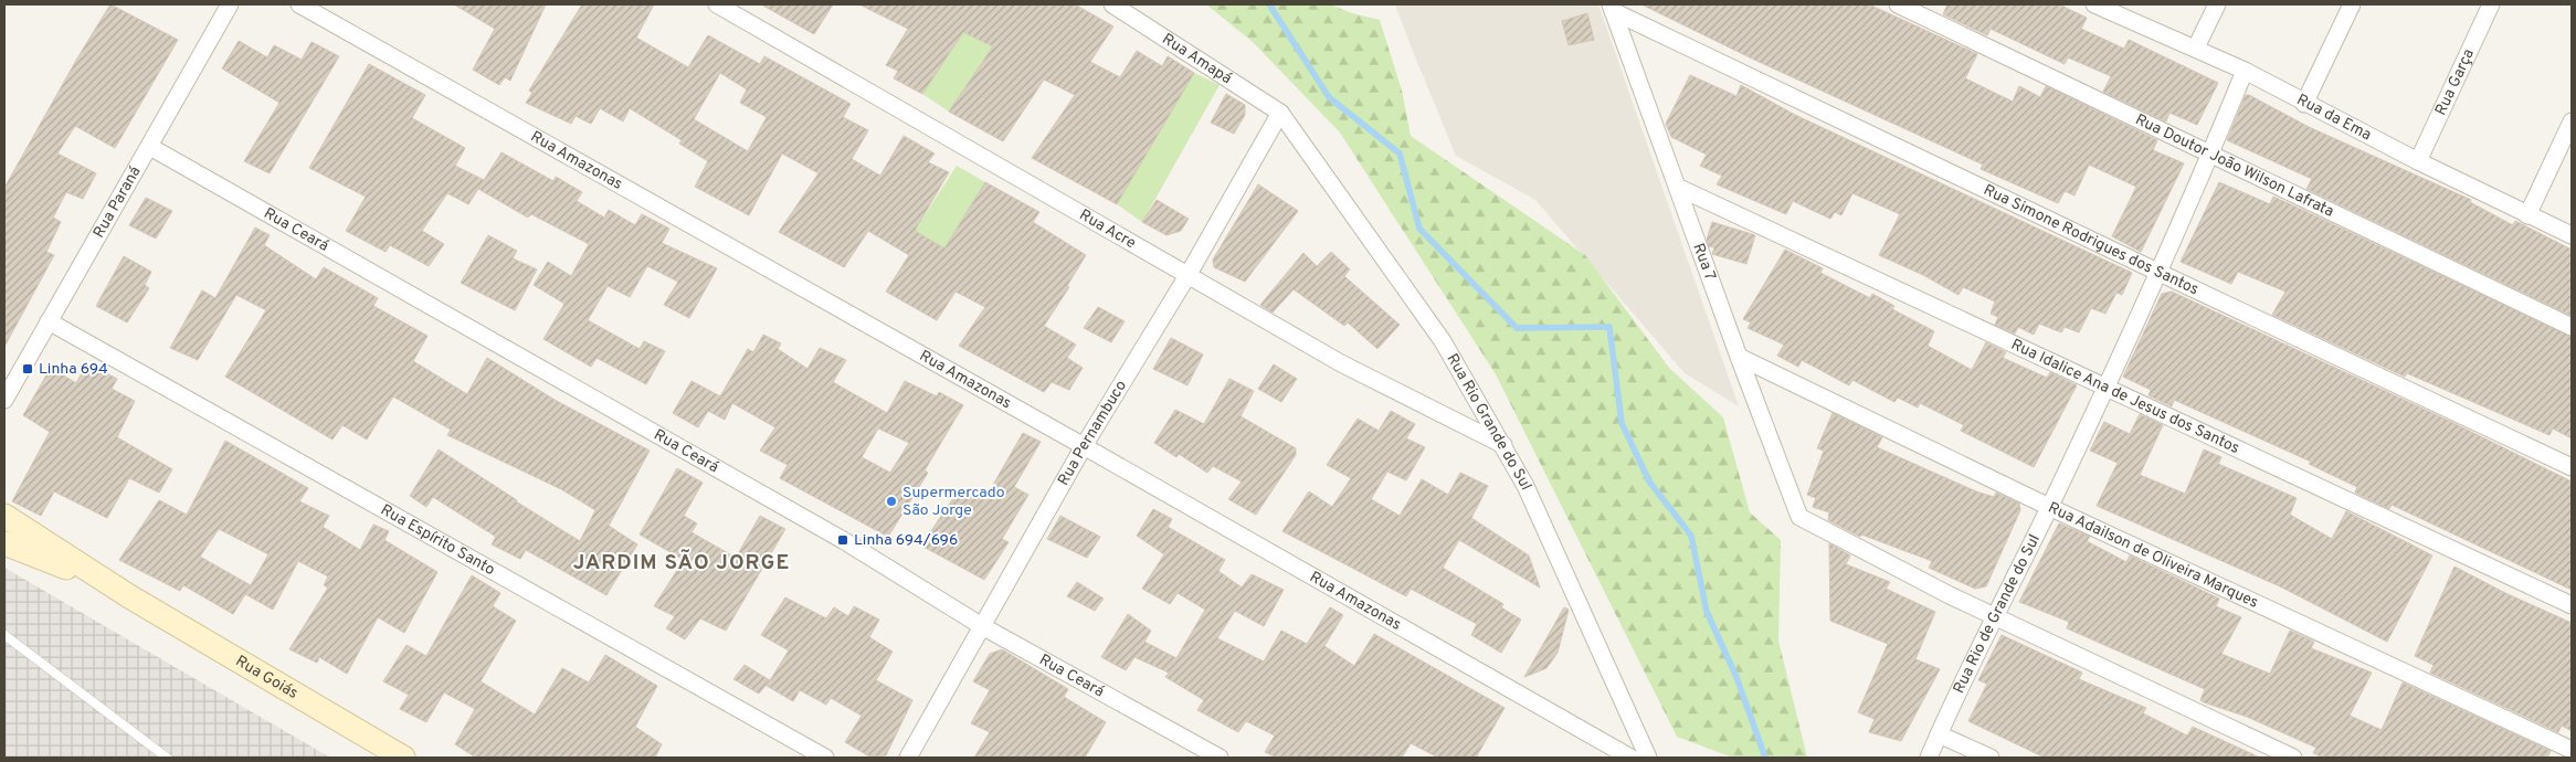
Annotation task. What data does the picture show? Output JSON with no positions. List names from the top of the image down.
{
  "streets": {
    "street": [
      "Rua Amapá",
      "Rua Garça",
      "Rua da Ema",
      "Rua Amazonas",
      "Rua Doutor João Wilson Lafrata",
      "Rua Paraná",
      "Rua Acre",
      "Rua Ceará",
      "Rua Simone Rodrigues dos Santos",
      "Rua 7",
      "Rua Idalice Ana de Jesus dos Santos",
      "Rua Rio Grande do Sul",
      "Rua Pernambuco",
      "Rua Espírito Santo",
      "Rua Adailson de Oliveira Marques",
      "Rua Rio de Grande do Sul",
      "Rua Goiás"
    ]
  },
  "crossings": [
    ["Rua Amapá", "Rua Rio Grande do Sul"],
    ["Rua Amapá", "Rua Pernambuco"],
    ["Rua Garça", "Rua da Ema"],
    ["Rua da Ema", "Rua Rio de Grande do Sul"],
    ["Rua Amazonas", "Rua Pernambuco"],
    ["Rua Doutor João Wilson Lafrata", "Rua Rio de Grande do Sul"],
    ["Rua Paraná", "Rua Ceará"],
    ["Rua Paraná", "Rua Espírito Santo"],
    ["Rua Acre", "Rua Rio Grande do Sul"],
    ["Rua Acre", "Rua Pernambuco"],
    ["Rua Ceará", "Rua Pernambuco"],
    ["Rua Simone Rodrigues dos Santos", "Rua 7"],
    ["Rua Simone Rodrigues dos Santos", "Rua Rio de Grande do Sul"],
    ["Rua 7", "Rua Idalice Ana de Jesus dos Santos"],
    ["Rua 7", "Rua Adailson de Oliveira Marques"],
    ["Rua 7", "Rua Rio de Grande do Sul"],
    ["Rua Idalice Ana de Jesus dos Santos", "Rua Rio de Grande do Sul"],
    ["Rua Rio Grande do Sul", "Rua Pernambuco"],
    ["Rua Adailson de Oliveira Marques", "Rua Rio de Grande do Sul"]
  ],
  "districts": ["JARDIM SÃO JORGE"],
  "places": {
    "transit": ["Linha 694", "Linha 694/696"],
    "other": ["Supermercado São Jorge"]
  }
}
